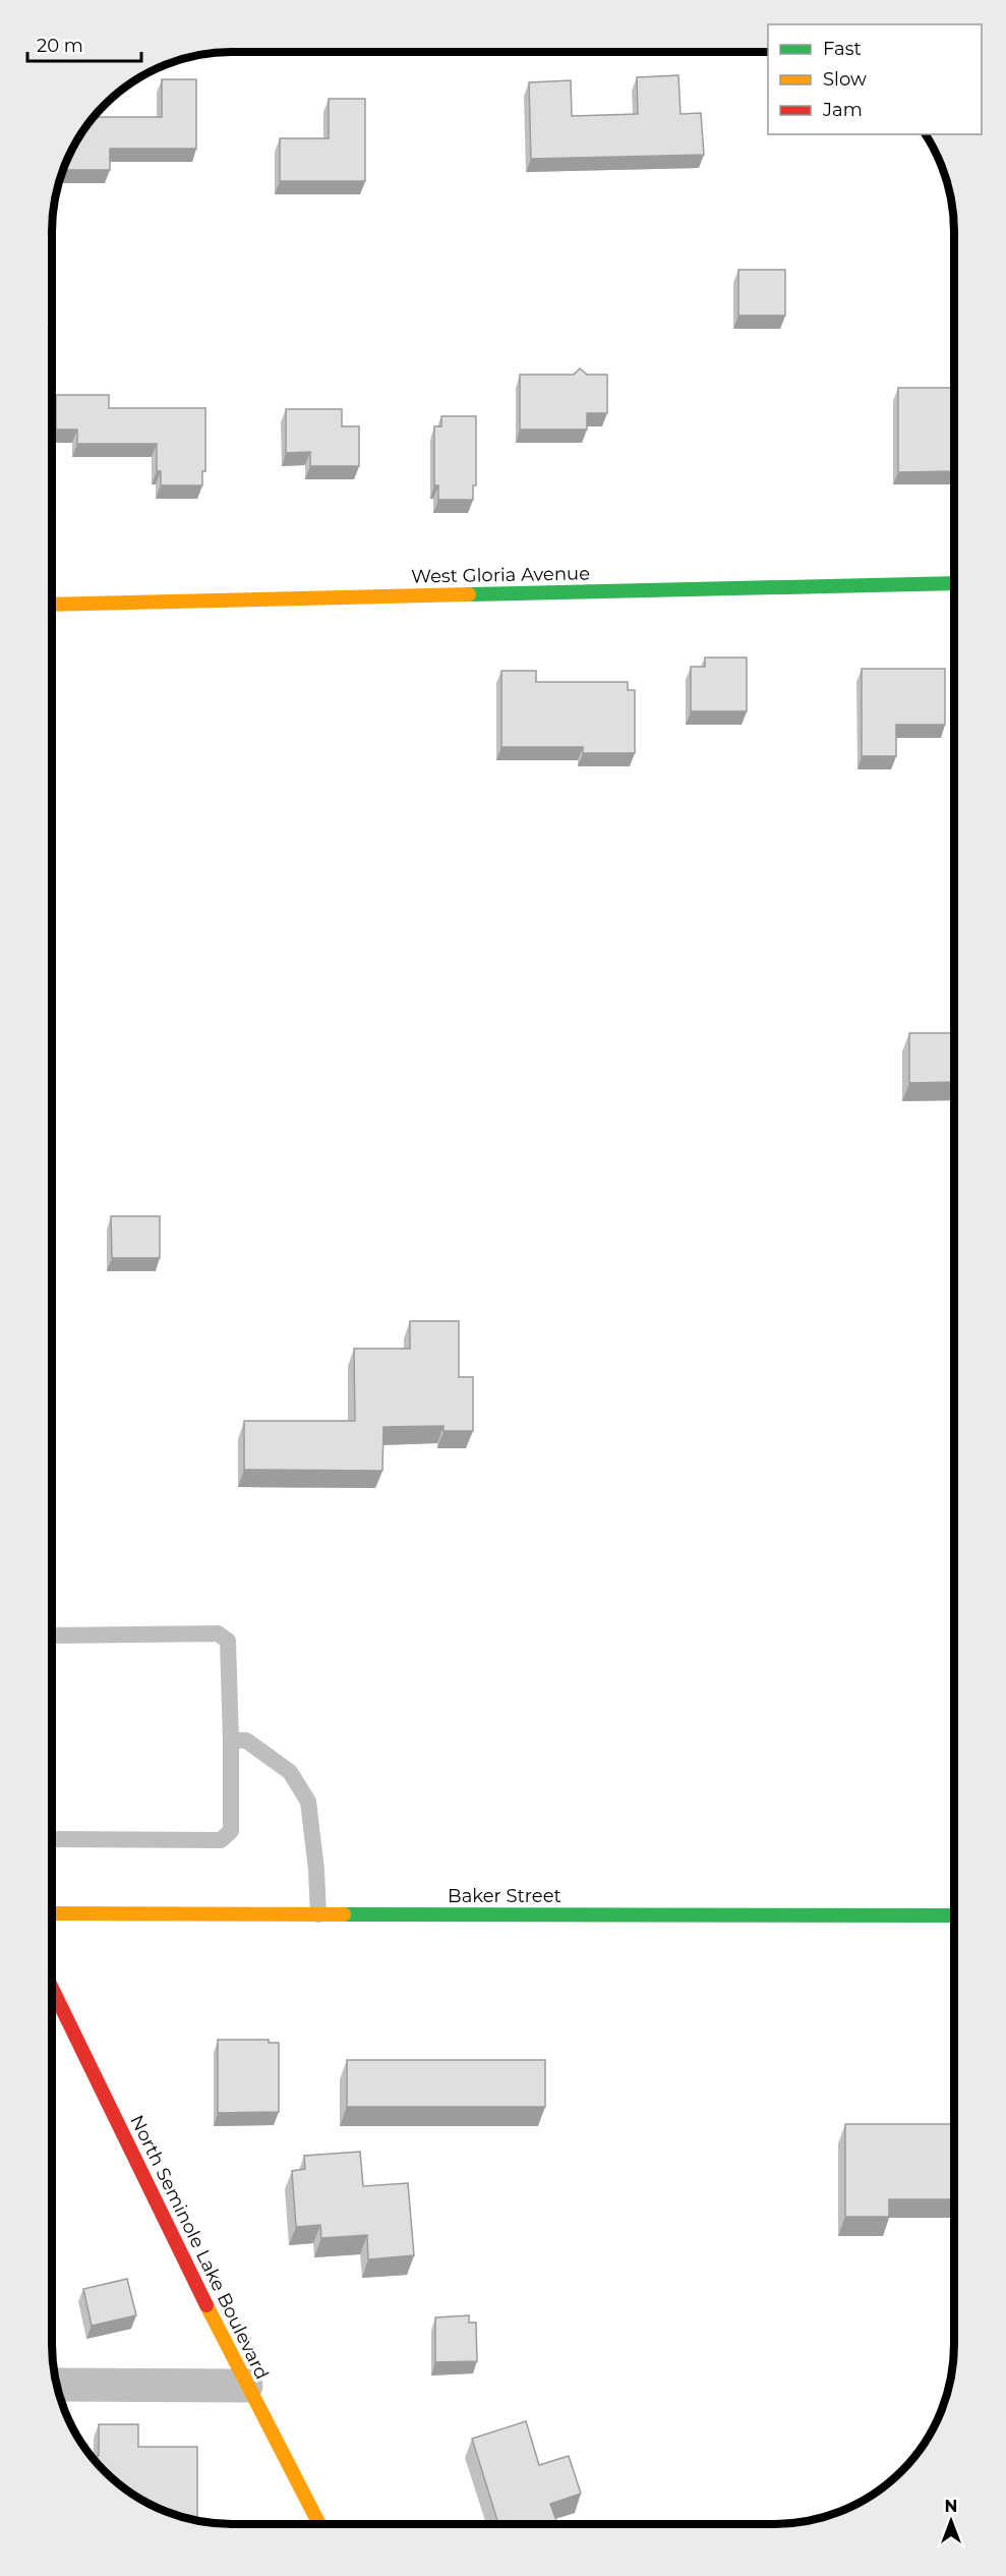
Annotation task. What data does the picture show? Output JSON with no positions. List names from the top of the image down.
{
  "streets": {
    "street": ["West Gloria Avenue", "Baker Street", "North Seminole Lake Boulevard"]
  },
  "legend": ["Fast", "Slow", "Jam"],
  "scale_bar": "20 m",
  "north": "top"
}
